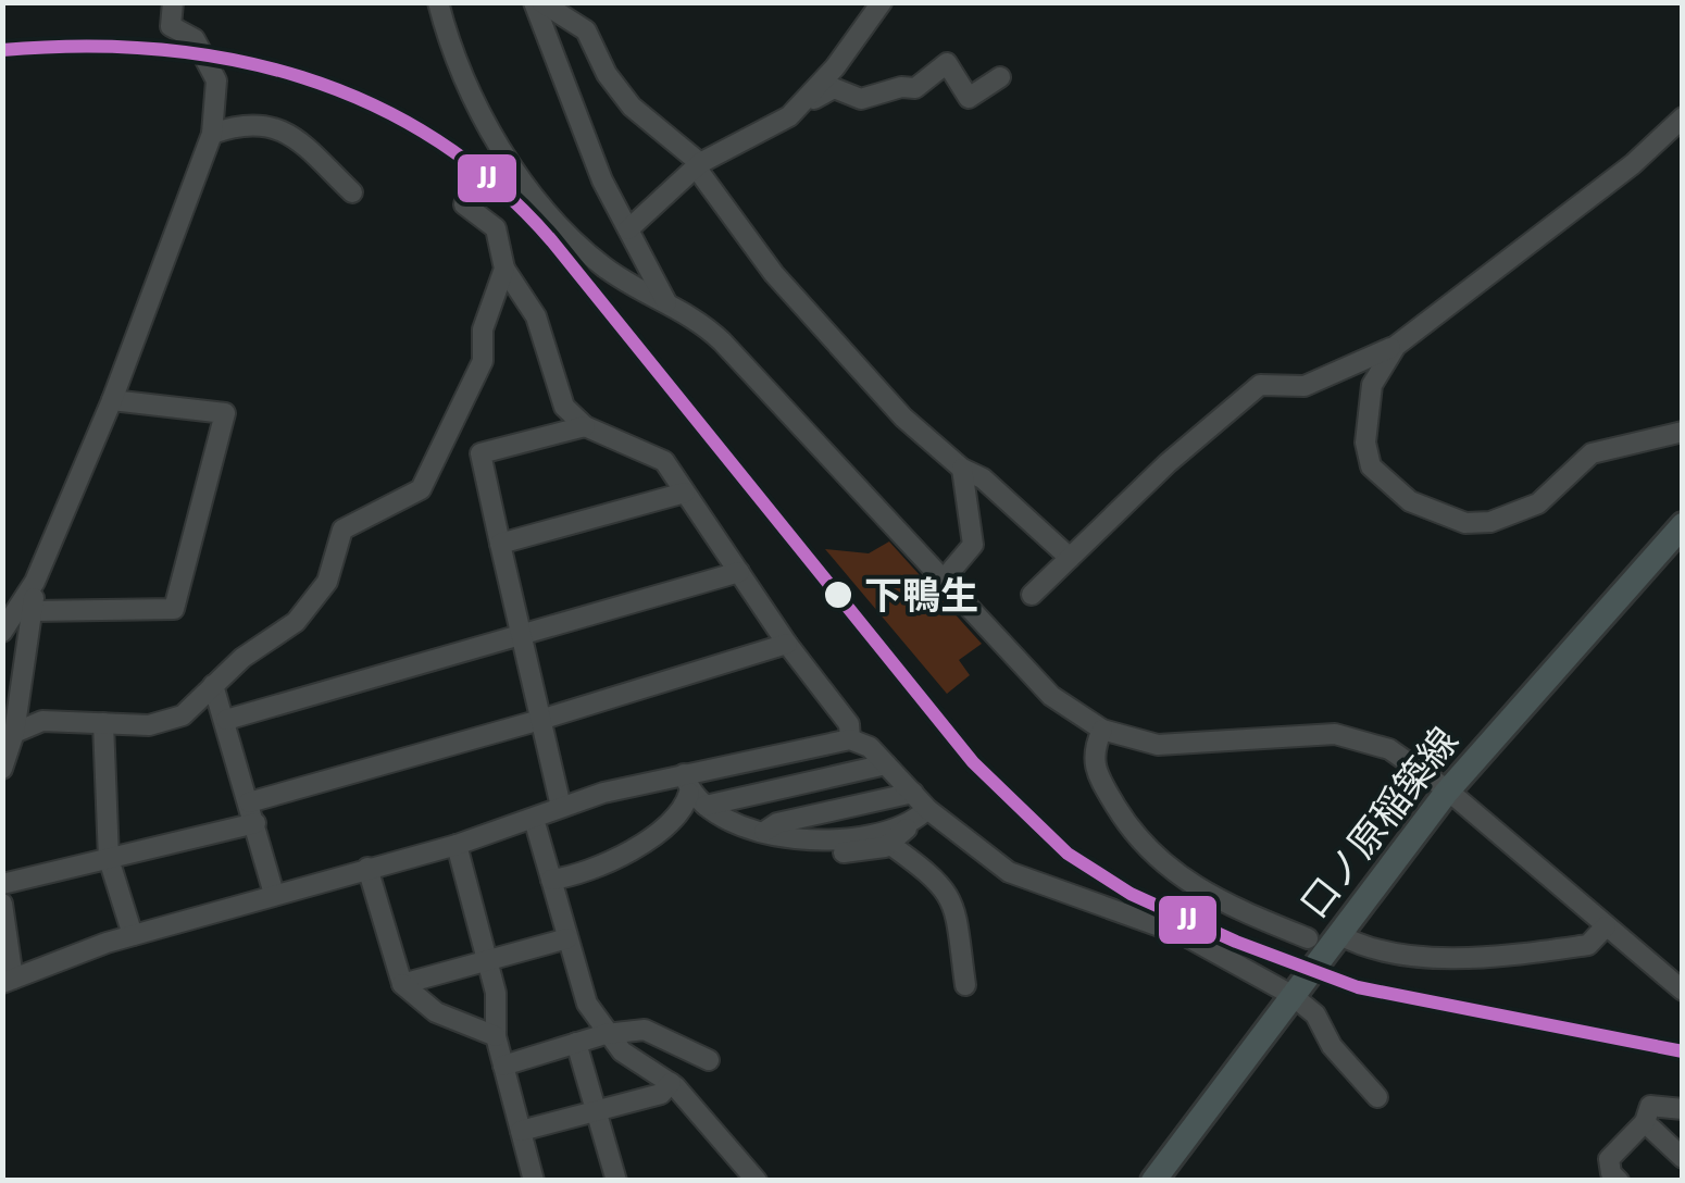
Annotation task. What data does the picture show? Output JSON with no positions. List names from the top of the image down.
{
  "streets": {
    "main road": ["口ノ原稲築線"]
  },
  "places": ["下鴨生"],
  "lines": ["transit line JJ"]
}
